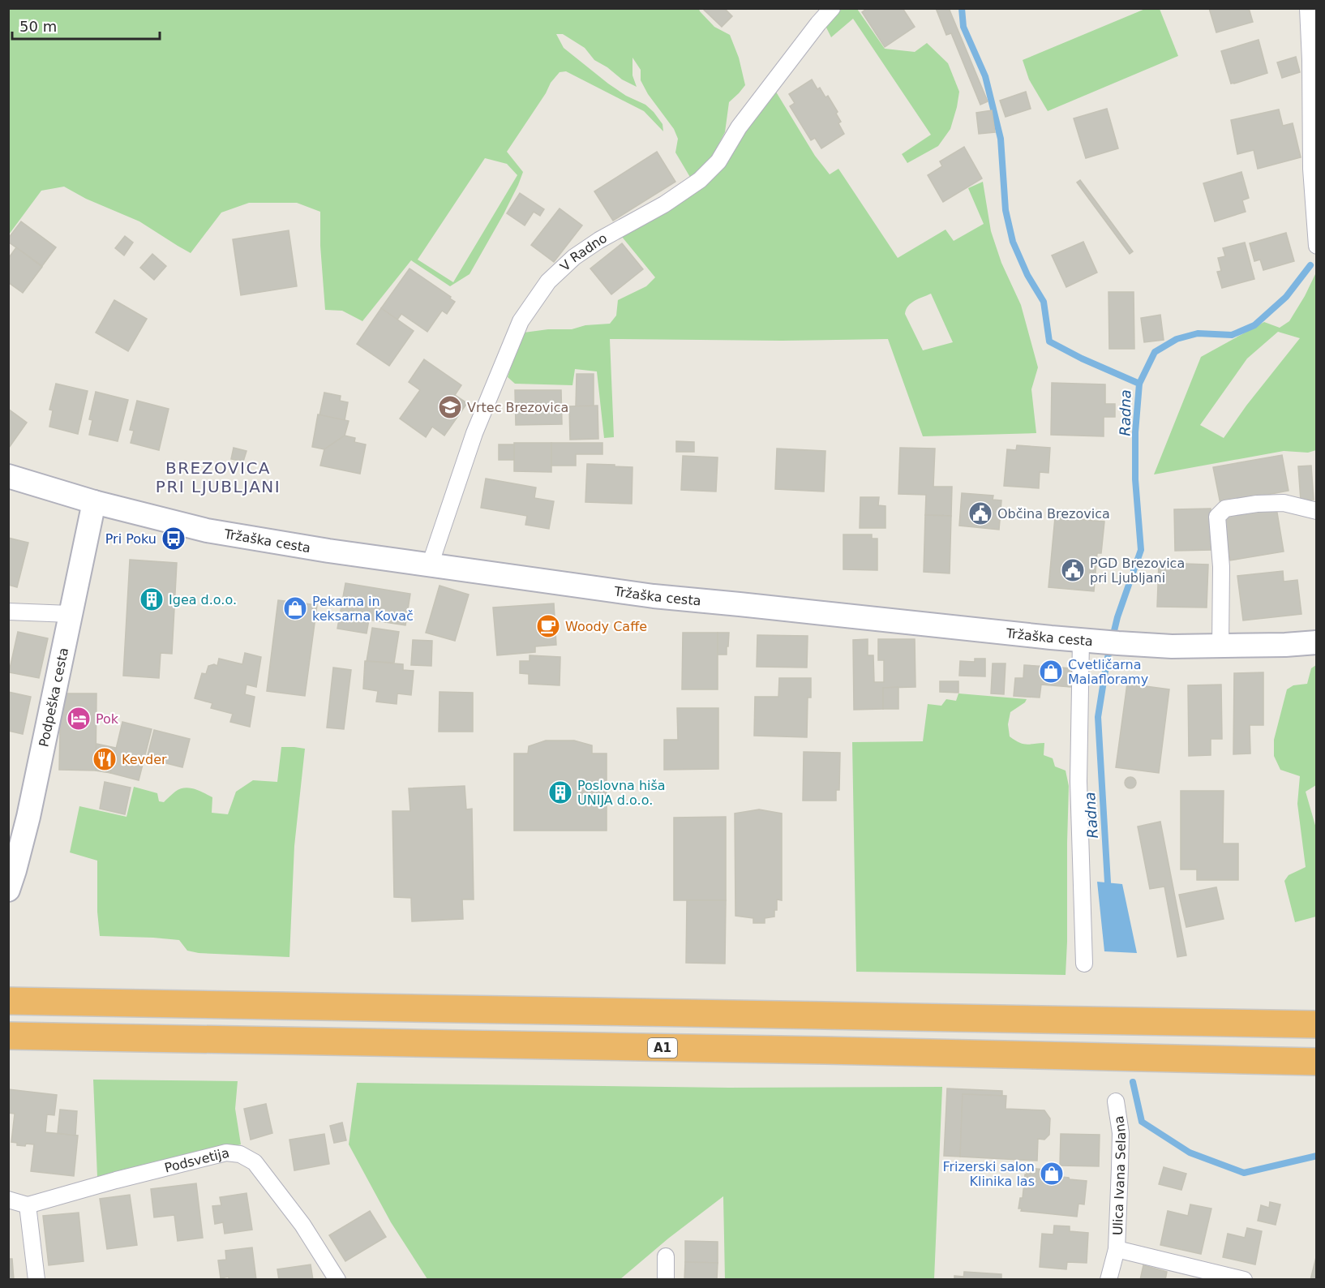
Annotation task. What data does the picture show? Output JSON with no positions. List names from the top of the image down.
{
  "streets": {
    "highway": ["A1"],
    "main road": ["Tržaška cesta", "Podpeška cesta"],
    "street": ["V Radno", "Podsvetija", "Ulica Ivana Selana"]
  },
  "crossings": [
    ["V Radno", "Tržaška cesta"],
    ["Tržaška cesta", "Podpeška cesta"]
  ],
  "districts": ["BREZOVICA PRI LJUBLJANI"],
  "water": ["Radna"],
  "places": {
    "school or university": ["Vrtec Brezovica"],
    "public building": ["Občina Brezovica", "PGD Brezovica pri Ljubljani"],
    "bus stop": ["Pri Poku"],
    "building": ["Igea d.o.o.", "Poslovna hiša UNIJA d.o.o."],
    "shop": ["Pekarna in keksarna Kovač", "Cvetličarna Malafloramy", "Frizerski salon Klinika las"],
    "cafe": ["Woody Caffe"],
    "hotel": ["Pok"],
    "restaurant": ["Kevder"]
  },
  "scale_bar": "50 m"
}
